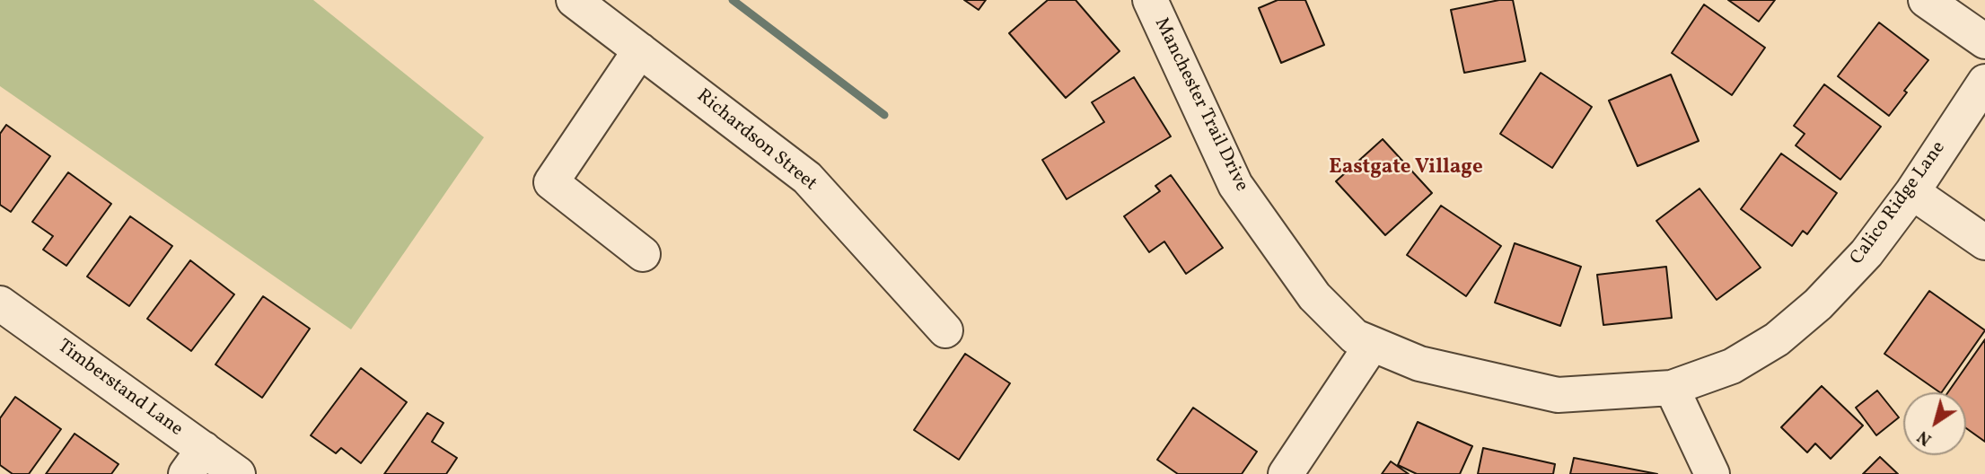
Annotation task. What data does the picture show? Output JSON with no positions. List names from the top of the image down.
{
  "streets": {
    "street": [
      "Manchester Trail Drive",
      "Richardson Street",
      "Calico Ridge Lane",
      "Timberstand Lane"
    ]
  },
  "crossings": [
    ["Manchester Trail Drive", "Calico Ridge Lane"]
  ],
  "districts": ["Eastgate Village"],
  "north": "bottom left"
}
